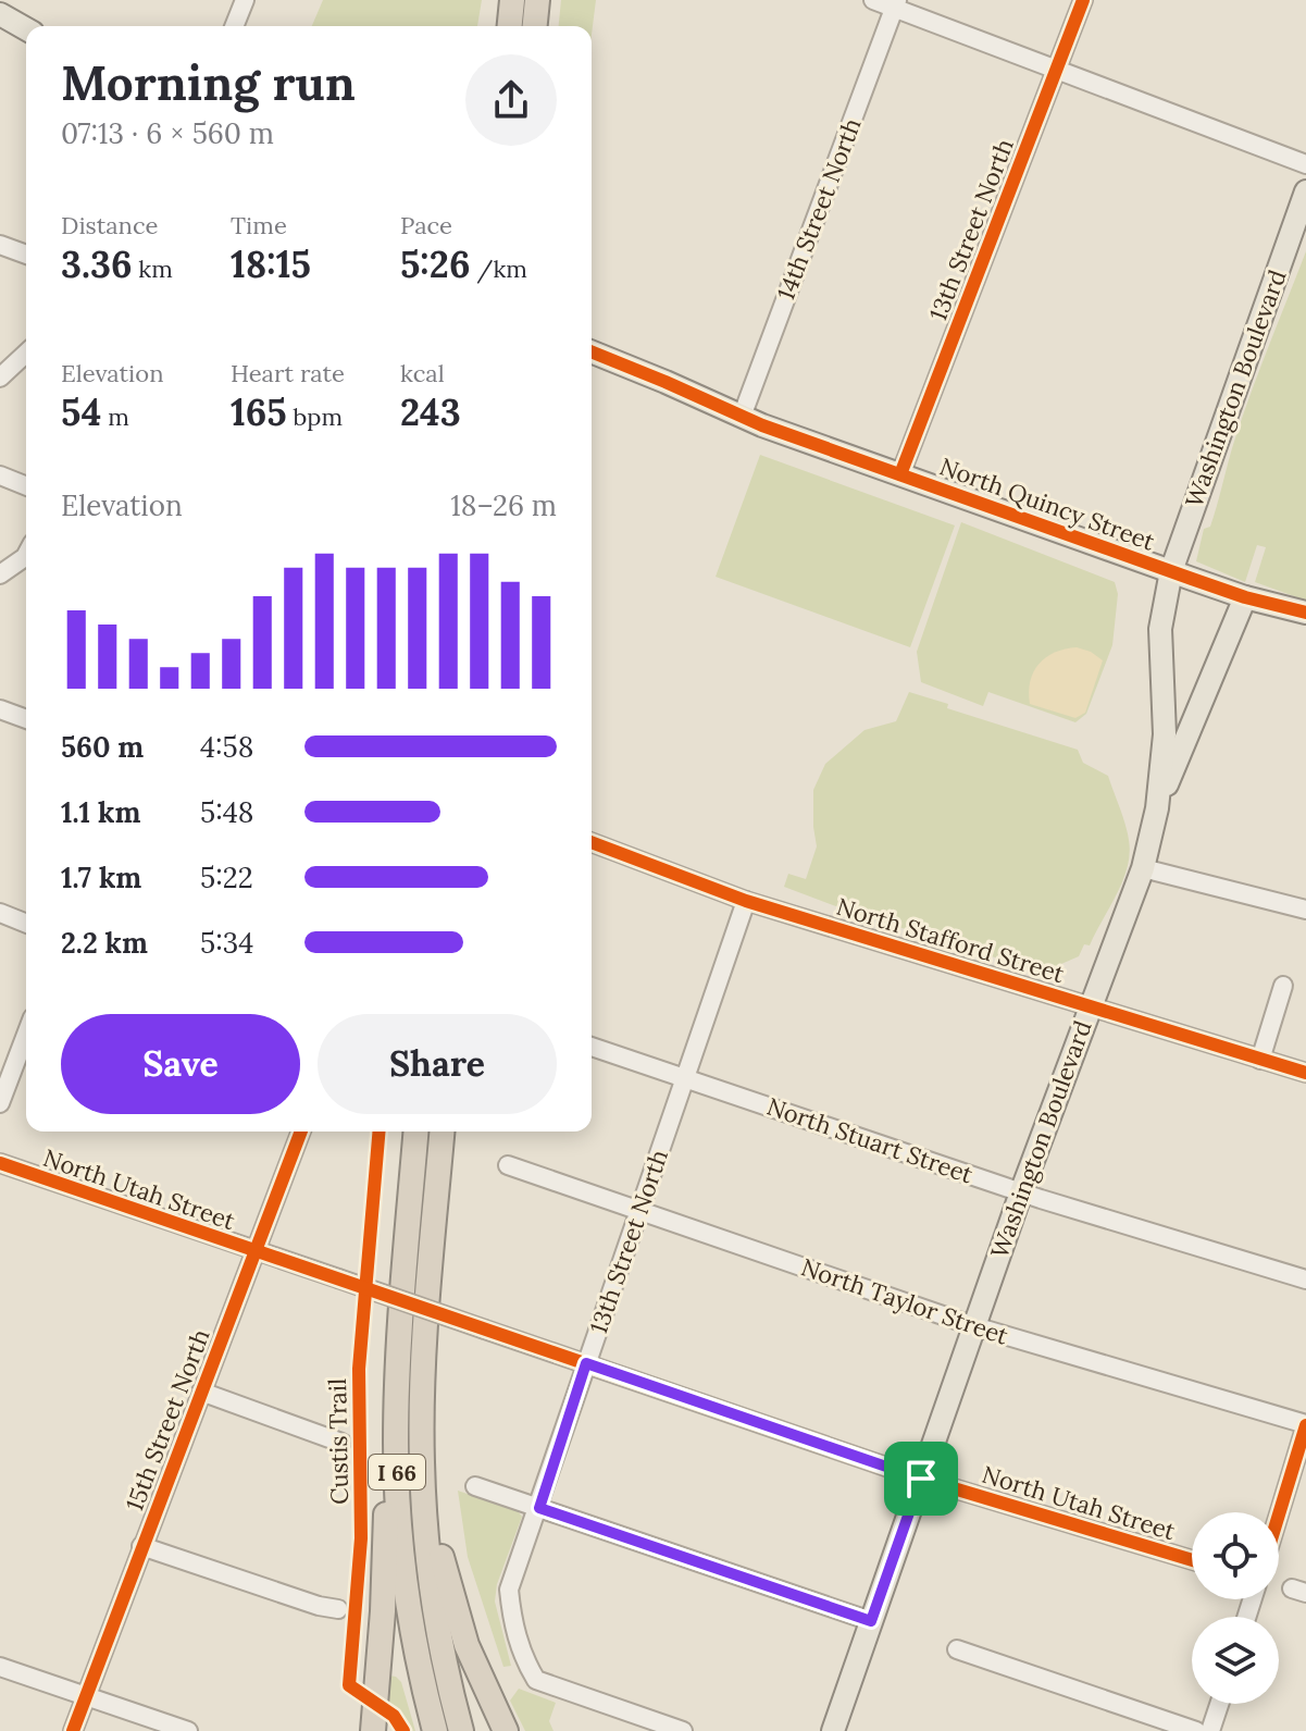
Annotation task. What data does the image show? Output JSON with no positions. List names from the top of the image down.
{
  "streets": {
    "highway": ["I 66"],
    "main road": ["Washington Boulevard", "North Quincy Street"],
    "street": [
      "14th Street North",
      "13th Street North",
      "North Stafford Street",
      "North Stuart Street",
      "North Utah Street",
      "North Taylor Street",
      "15th Street North"
    ],
    "cycle path": ["Custis Trail"]
  },
  "crossings": [
    ["14th Street North", "North Quincy Street"],
    ["13th Street North", "North Quincy Street"],
    ["13th Street North", "North Stafford Street"],
    ["13th Street North", "North Stuart Street"],
    ["13th Street North", "North Utah Street"],
    ["13th Street North", "North Taylor Street"],
    ["Washington Boulevard", "North Quincy Street"],
    ["Washington Boulevard", "North Stafford Street"],
    ["Washington Boulevard", "North Stuart Street"],
    ["Washington Boulevard", "North Utah Street"],
    ["Washington Boulevard", "North Taylor Street"],
    ["North Utah Street", "15th Street North"]
  ],
  "page": {
    "heading": ["Morning run", "07:13 · 6 × 560 m"],
    "stats": [
      ["Distance", "3.36 km"],
      ["Time", "18:15"],
      ["Pace", "5:26 /km"],
      ["Elevation", "54 m"],
      ["Heart rate", "165 bpm"],
      ["kcal", "243"]
    ],
    "chart": ["Elevation", "18–26 m"],
    "list": [
      {
        "name": "560 m",
        "note": "4:58"
      },
      {
        "name": "1.1 km",
        "note": "5:48"
      },
      {
        "name": "1.7 km",
        "note": "5:22"
      },
      {
        "name": "2.2 km",
        "note": "5:34"
      }
    ],
    "buttons": ["Save", "Share"]
  }
}
